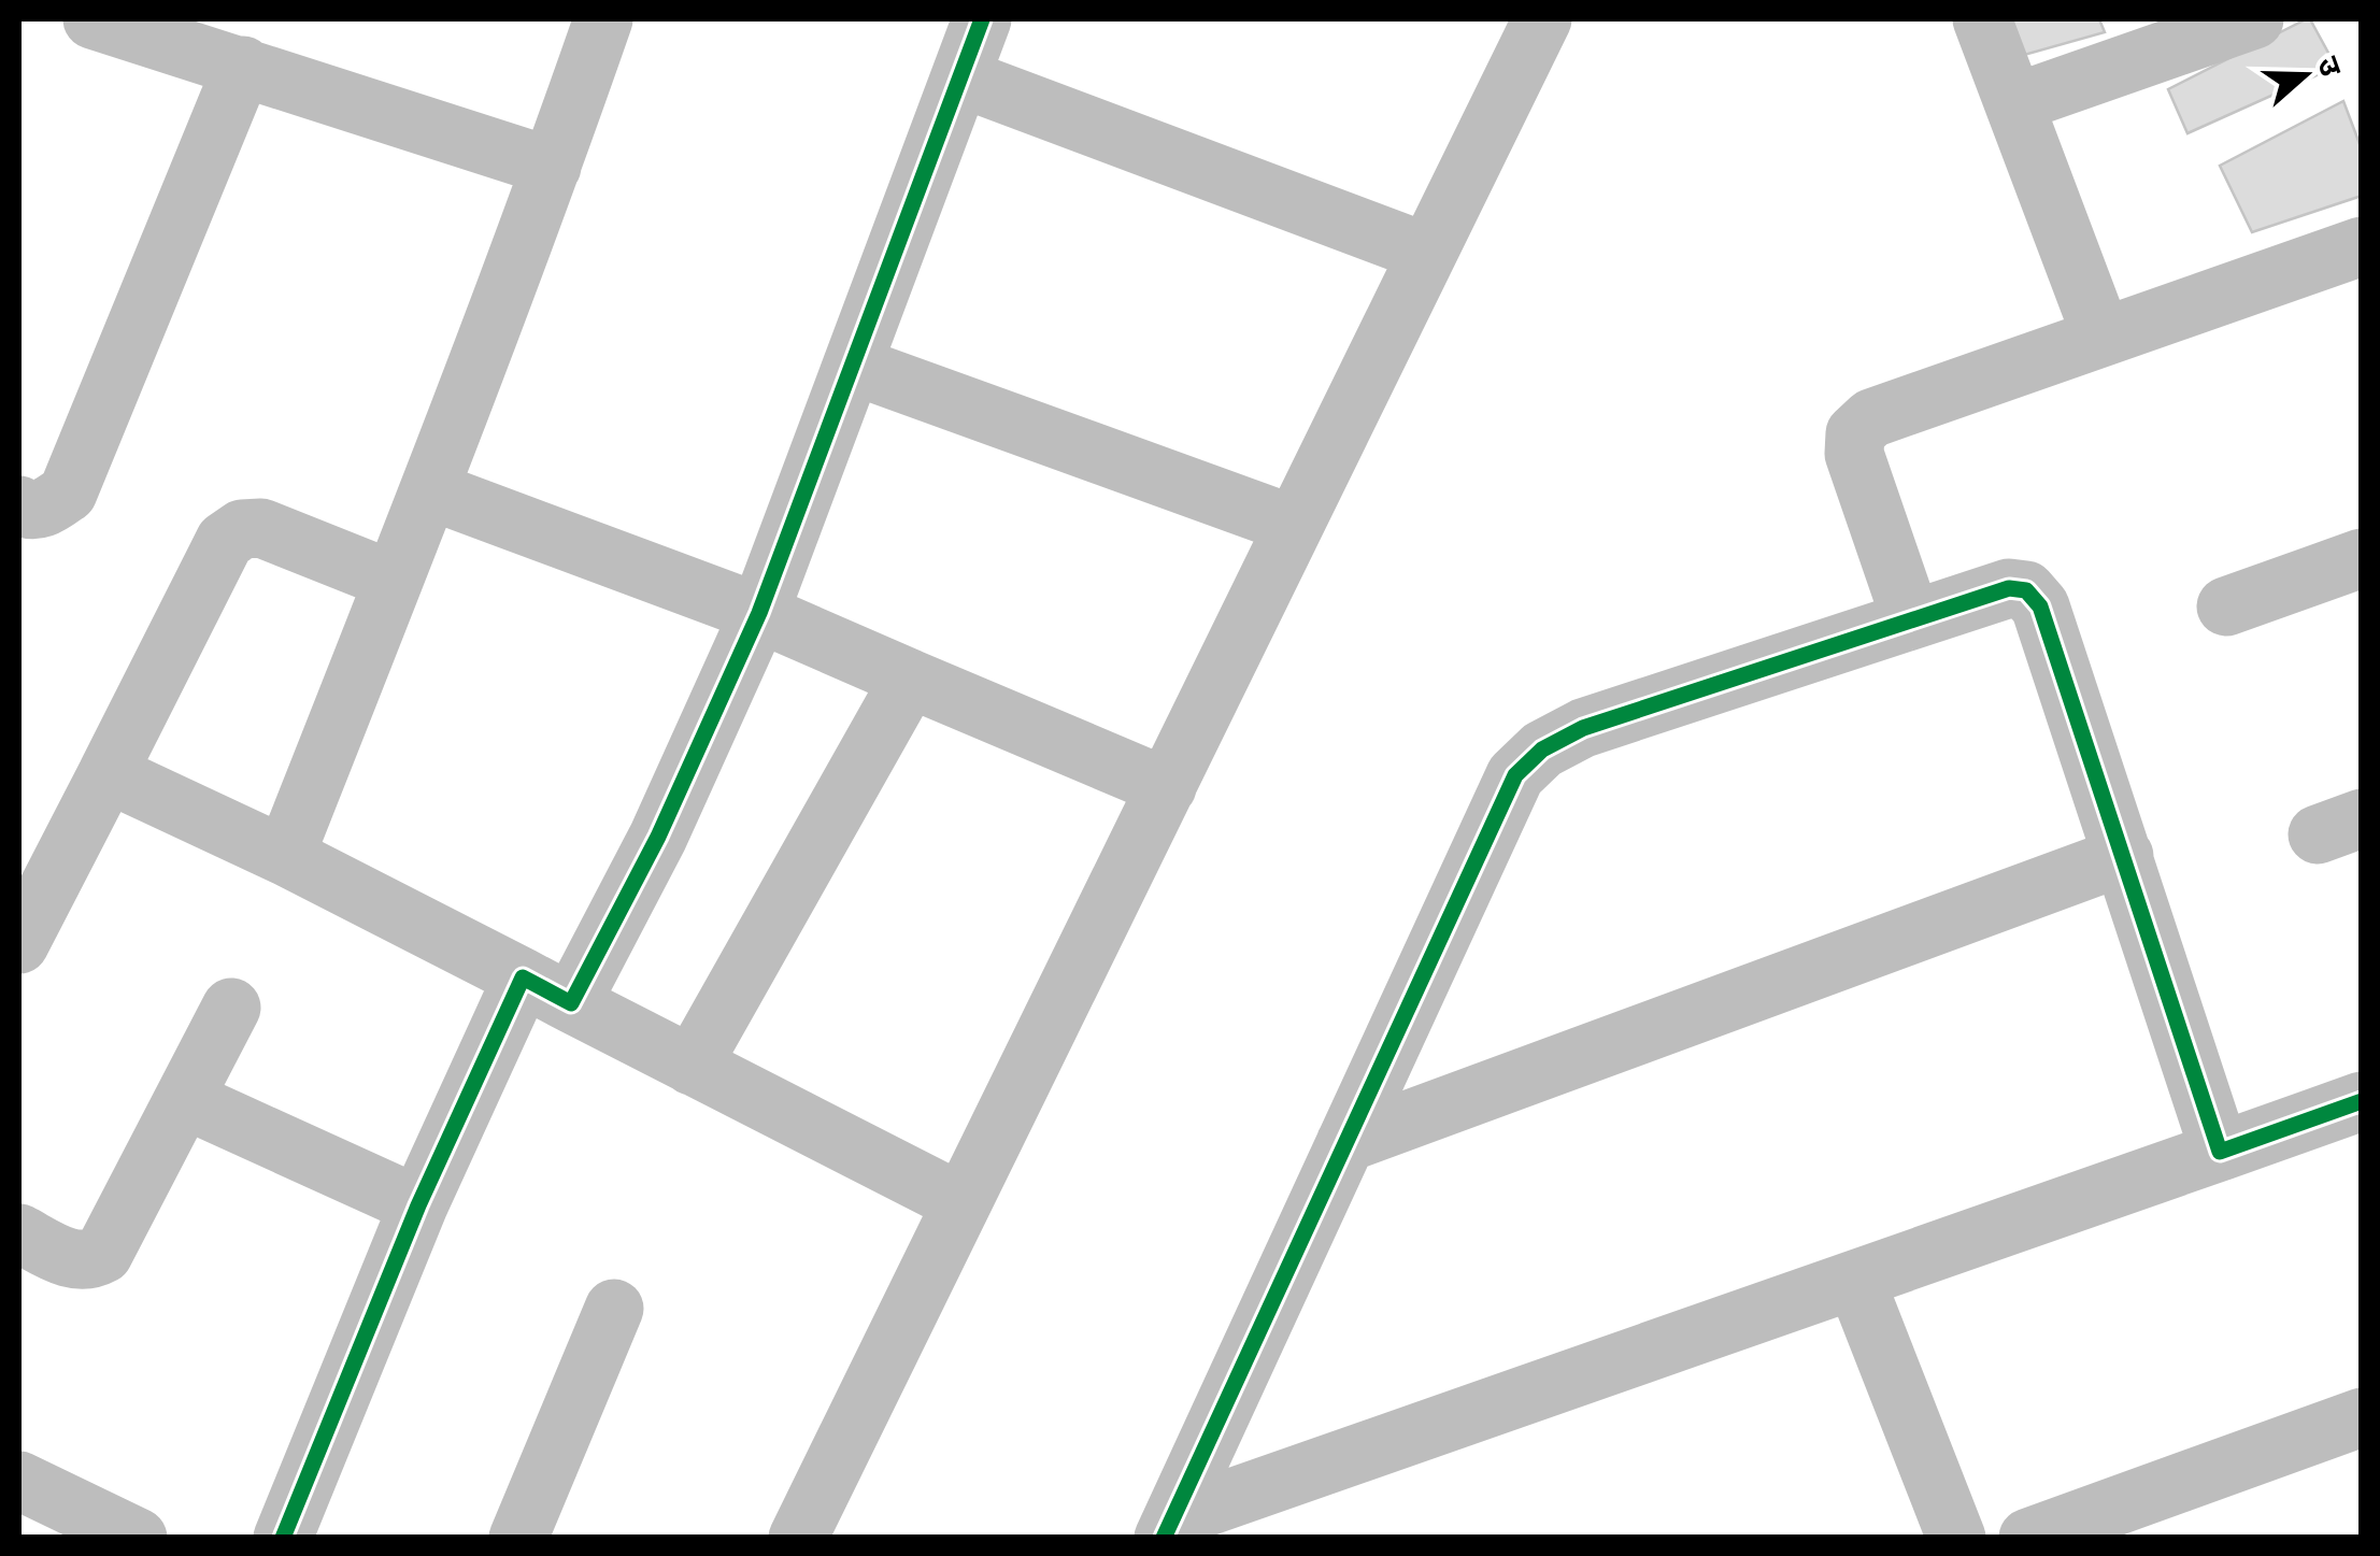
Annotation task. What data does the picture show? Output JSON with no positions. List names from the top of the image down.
{
  "north": "right"
}
